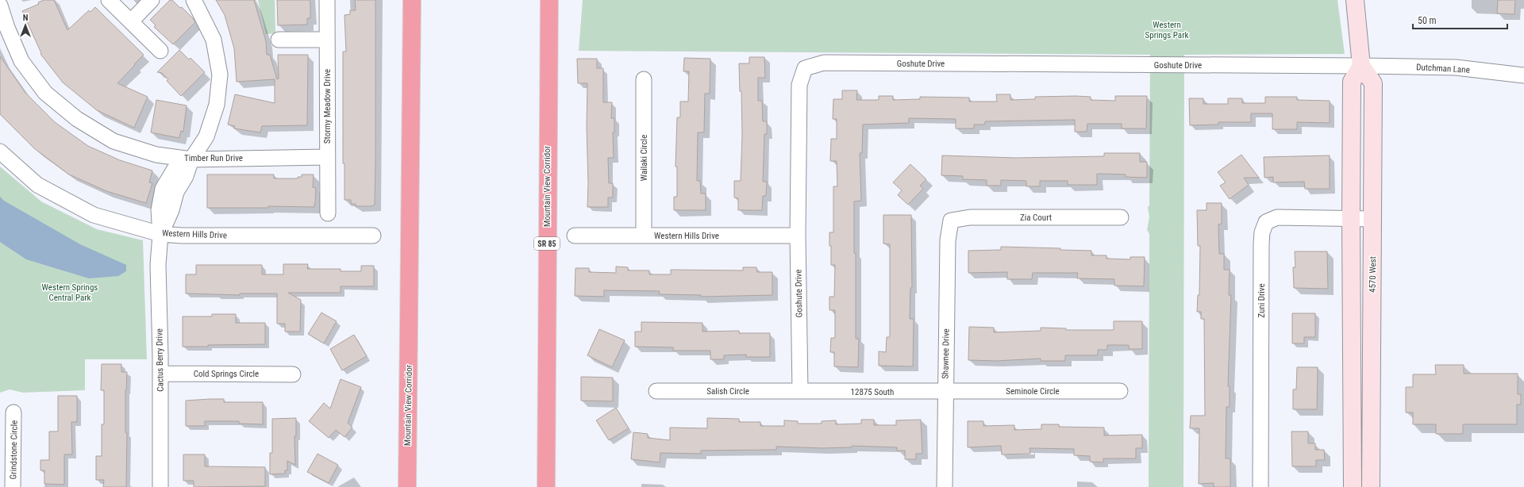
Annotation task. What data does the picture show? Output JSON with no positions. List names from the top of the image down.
{
  "streets": {
    "highway": ["Mountain View Corridor", "SR 85"],
    "main road": ["4570 West"],
    "street": [
      "Goshute Drive",
      "Dutchman Lane",
      "Stormy Meadow Drive",
      "Timber Run Drive",
      "Wailaki Circle",
      "Zia Court",
      "Western Hills Drive",
      "Zuni Drive",
      "Shawnee Drive",
      "Cactus Berry Drive",
      "Cold Springs Circle",
      "Salish Circle",
      "Seminole Circle",
      "12875 South",
      "Grindstone Circle"
    ]
  },
  "crossings": [
    ["Goshute Drive", "Dutchman Lane"],
    ["Goshute Drive", "Western Hills Drive"],
    ["Goshute Drive", "4570 West"],
    ["Goshute Drive", "Salish Circle"],
    ["Goshute Drive", "12875 South"],
    ["Dutchman Lane", "4570 West"],
    ["Stormy Meadow Drive", "Timber Run Drive"],
    ["Wailaki Circle", "Western Hills Drive"],
    ["Zia Court", "Shawnee Drive"],
    ["Western Hills Drive", "Cactus Berry Drive"],
    ["4570 West", "Zuni Drive"],
    ["Shawnee Drive", "Seminole Circle"],
    ["Shawnee Drive", "12875 South"],
    ["Cactus Berry Drive", "Cold Springs Circle"],
    ["Salish Circle", "12875 South"],
    ["Seminole Circle", "12875 South"]
  ],
  "parks": ["Western Springs Park", "Western Springs Central Park"],
  "scale_bar": "50 m",
  "north": "top"
}
